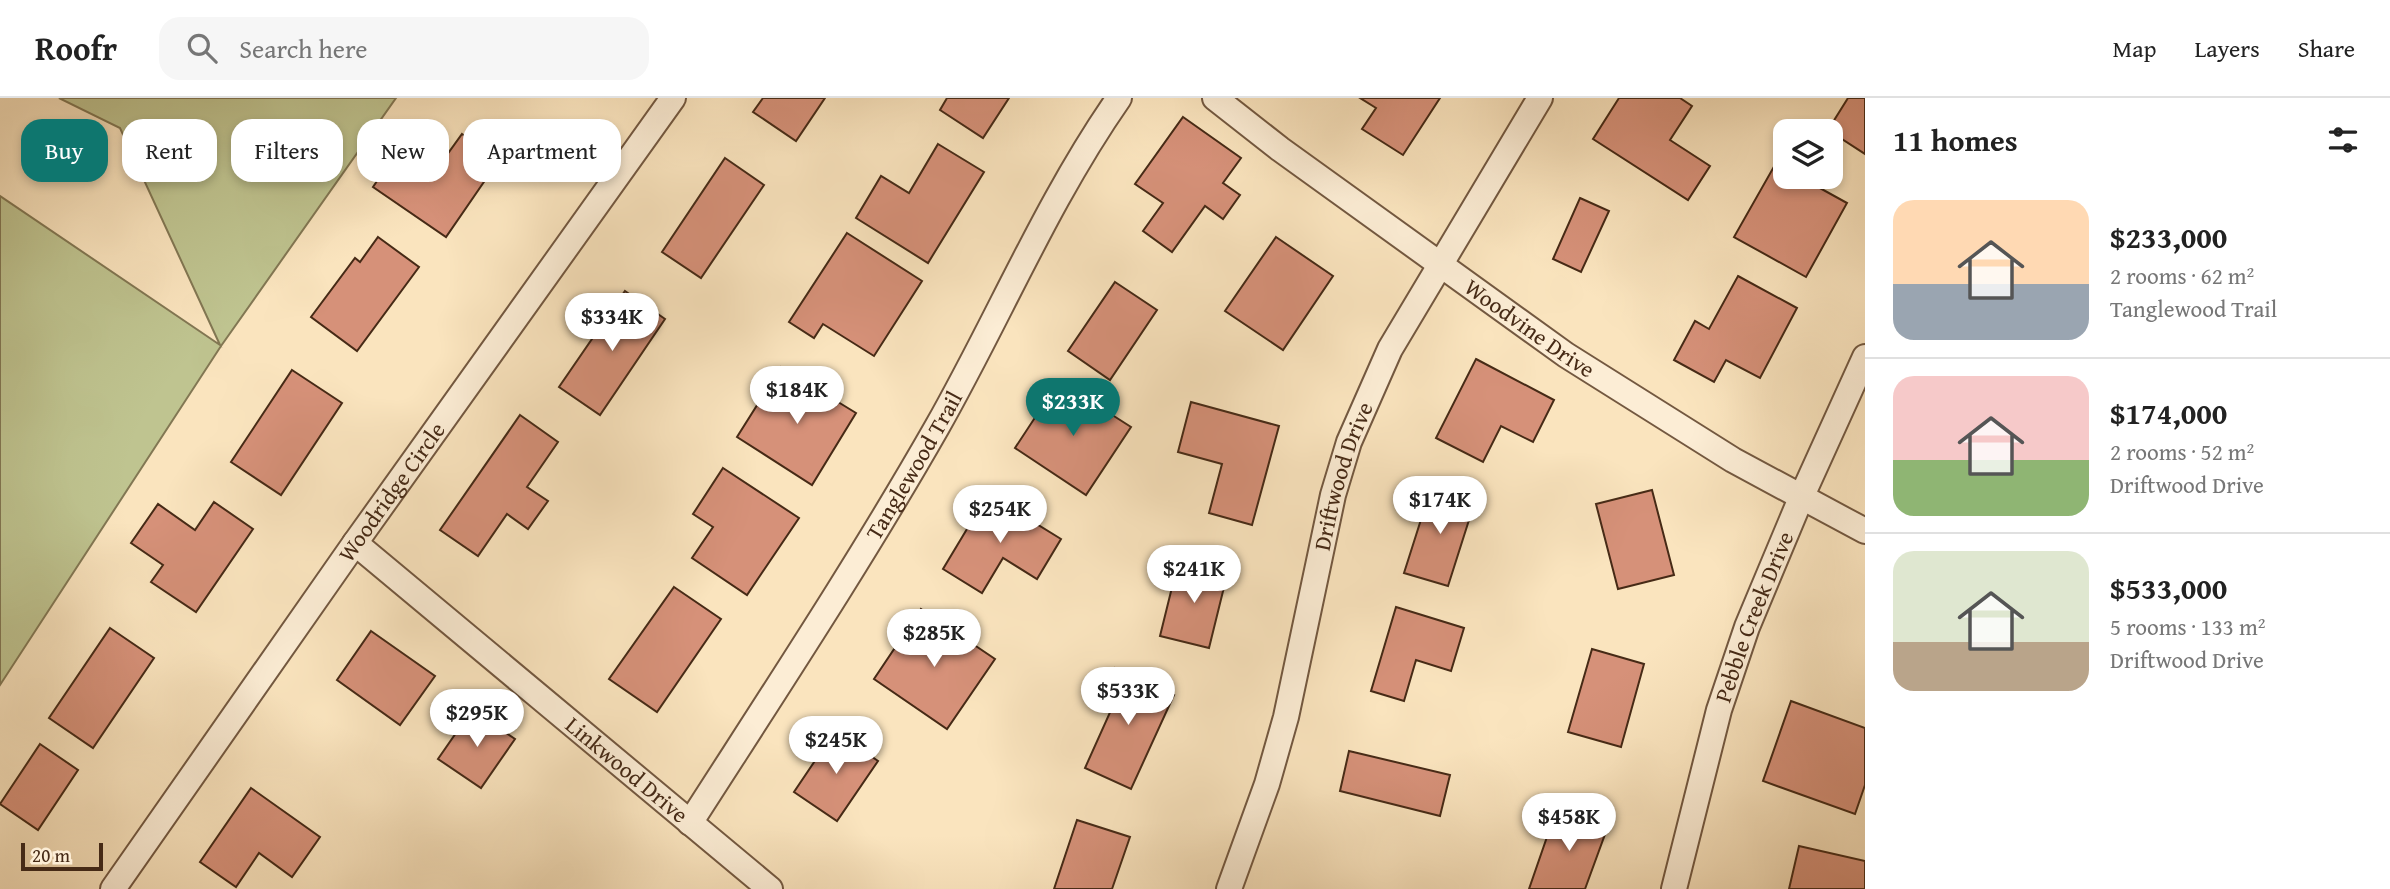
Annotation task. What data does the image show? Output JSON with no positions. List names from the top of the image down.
{
  "streets": {
    "street": [
      "Woodvine Drive",
      "Tanglewood Trail",
      "Driftwood Drive",
      "Woodridge Circle",
      "Pebble Creek Drive",
      "Linkwood Drive"
    ]
  },
  "crossings": [
    ["Woodvine Drive", "Driftwood Drive"],
    ["Woodvine Drive", "Pebble Creek Drive"],
    ["Tanglewood Trail", "Linkwood Drive"],
    ["Woodridge Circle", "Linkwood Drive"]
  ],
  "scale_bar": "20 m",
  "page": {
    "header": "Roofr",
    "search": "Search here",
    "nav": ["Map", "Layers", "Share"],
    "heading": "11 homes",
    "chip": [
      "Buy",
      "Rent",
      "Filters",
      "New",
      "Apartment"
    ],
    "list": [
      {
        "name": "$233,000",
        "note": "2 rooms · 62 m² · Tanglewood Trail"
      },
      {
        "name": "$174,000",
        "note": "2 rooms · 52 m² · Driftwood Drive"
      },
      {
        "name": "$533,000",
        "note": "5 rooms · 133 m² · Driftwood Drive"
      }
    ],
    "price": [
      "$334K",
      "$184K",
      "$233K",
      "$174K",
      "$254K",
      "$241K",
      "$285K",
      "$533K",
      "$295K",
      "$245K",
      "$458K"
    ],
    "scale": "20 m"
  }
}
